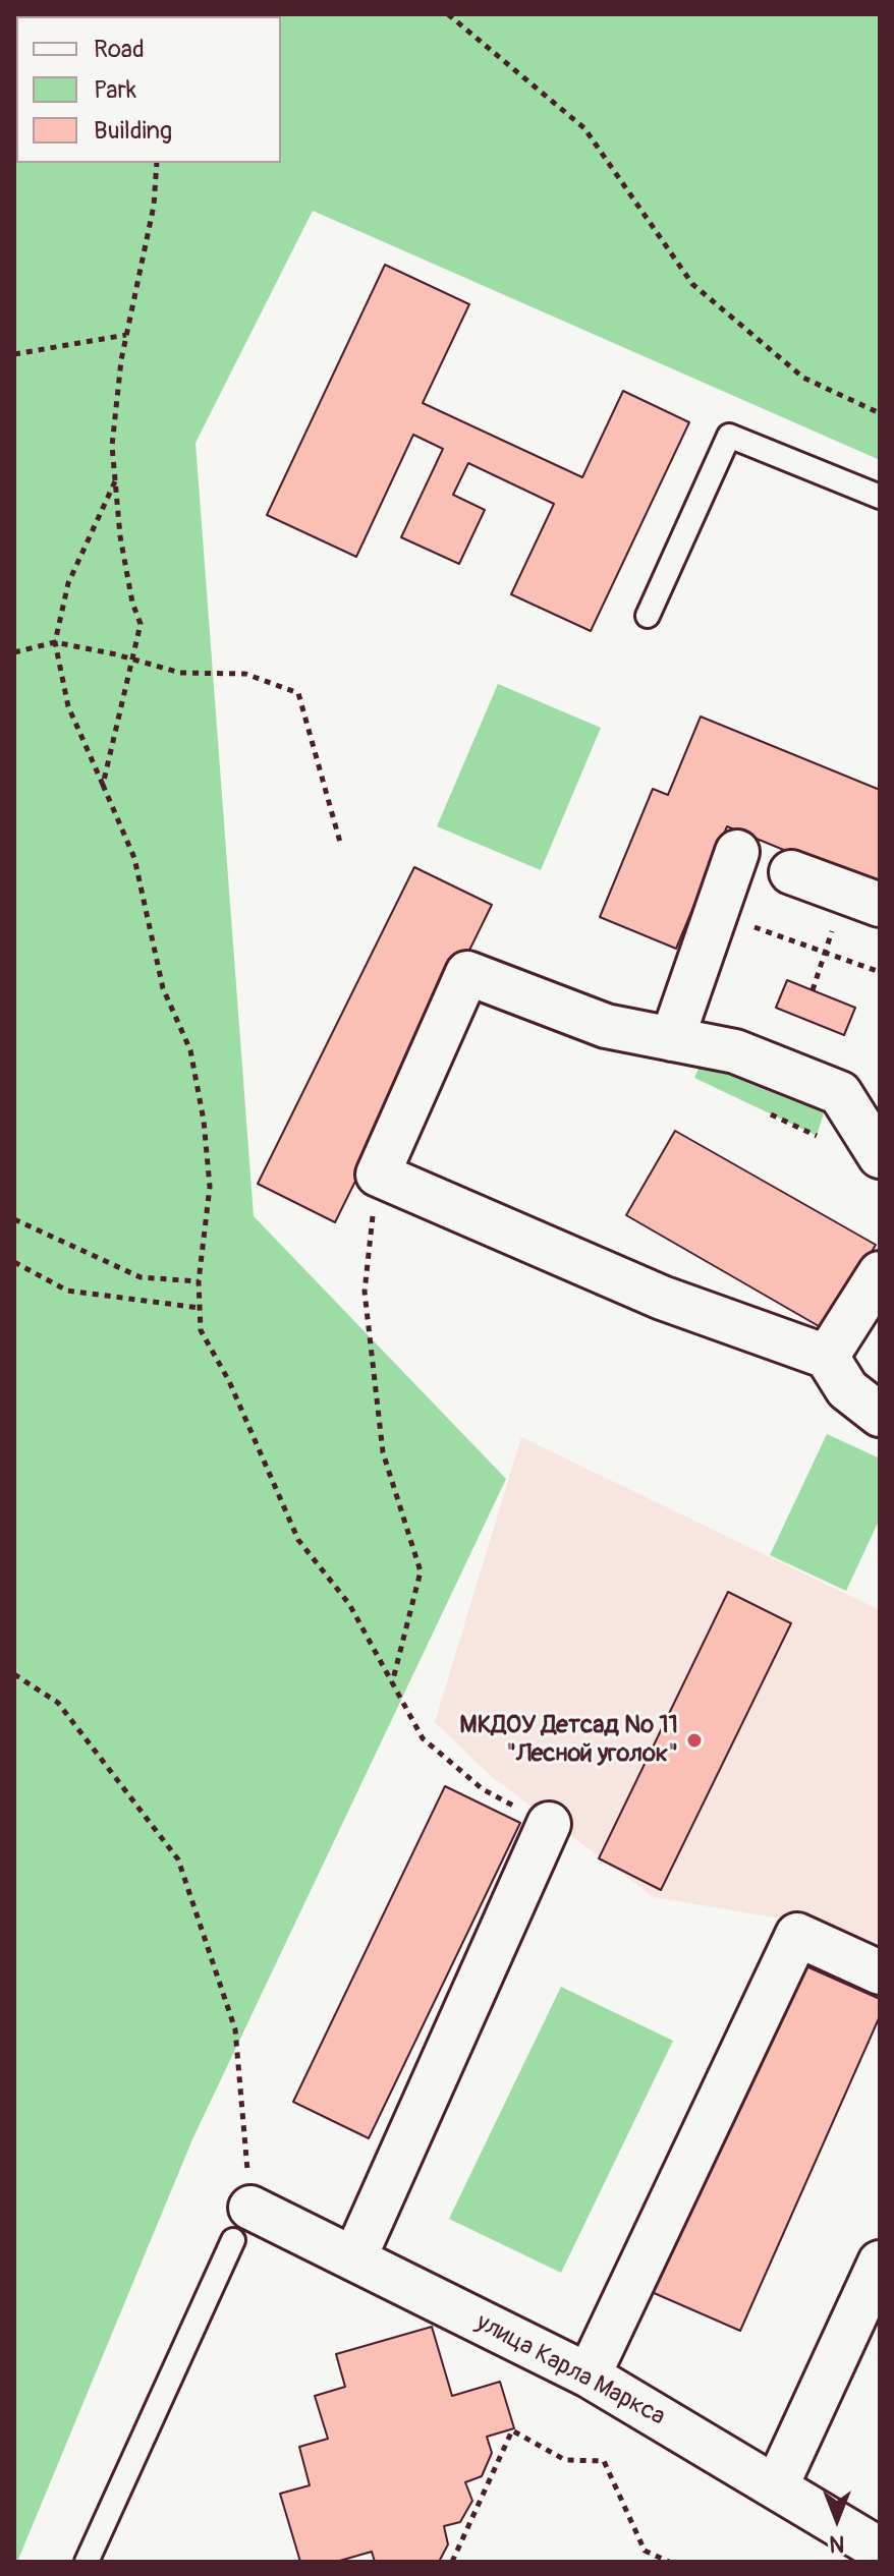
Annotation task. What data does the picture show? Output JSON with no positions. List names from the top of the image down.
{
  "streets": {
    "street": ["улица Карла Маркса"]
  },
  "places": ["МКДОУ Детсад № 11 \"Лесной уголок\""],
  "legend": ["Road", "Park", "Building"],
  "north": "bottom"
}
